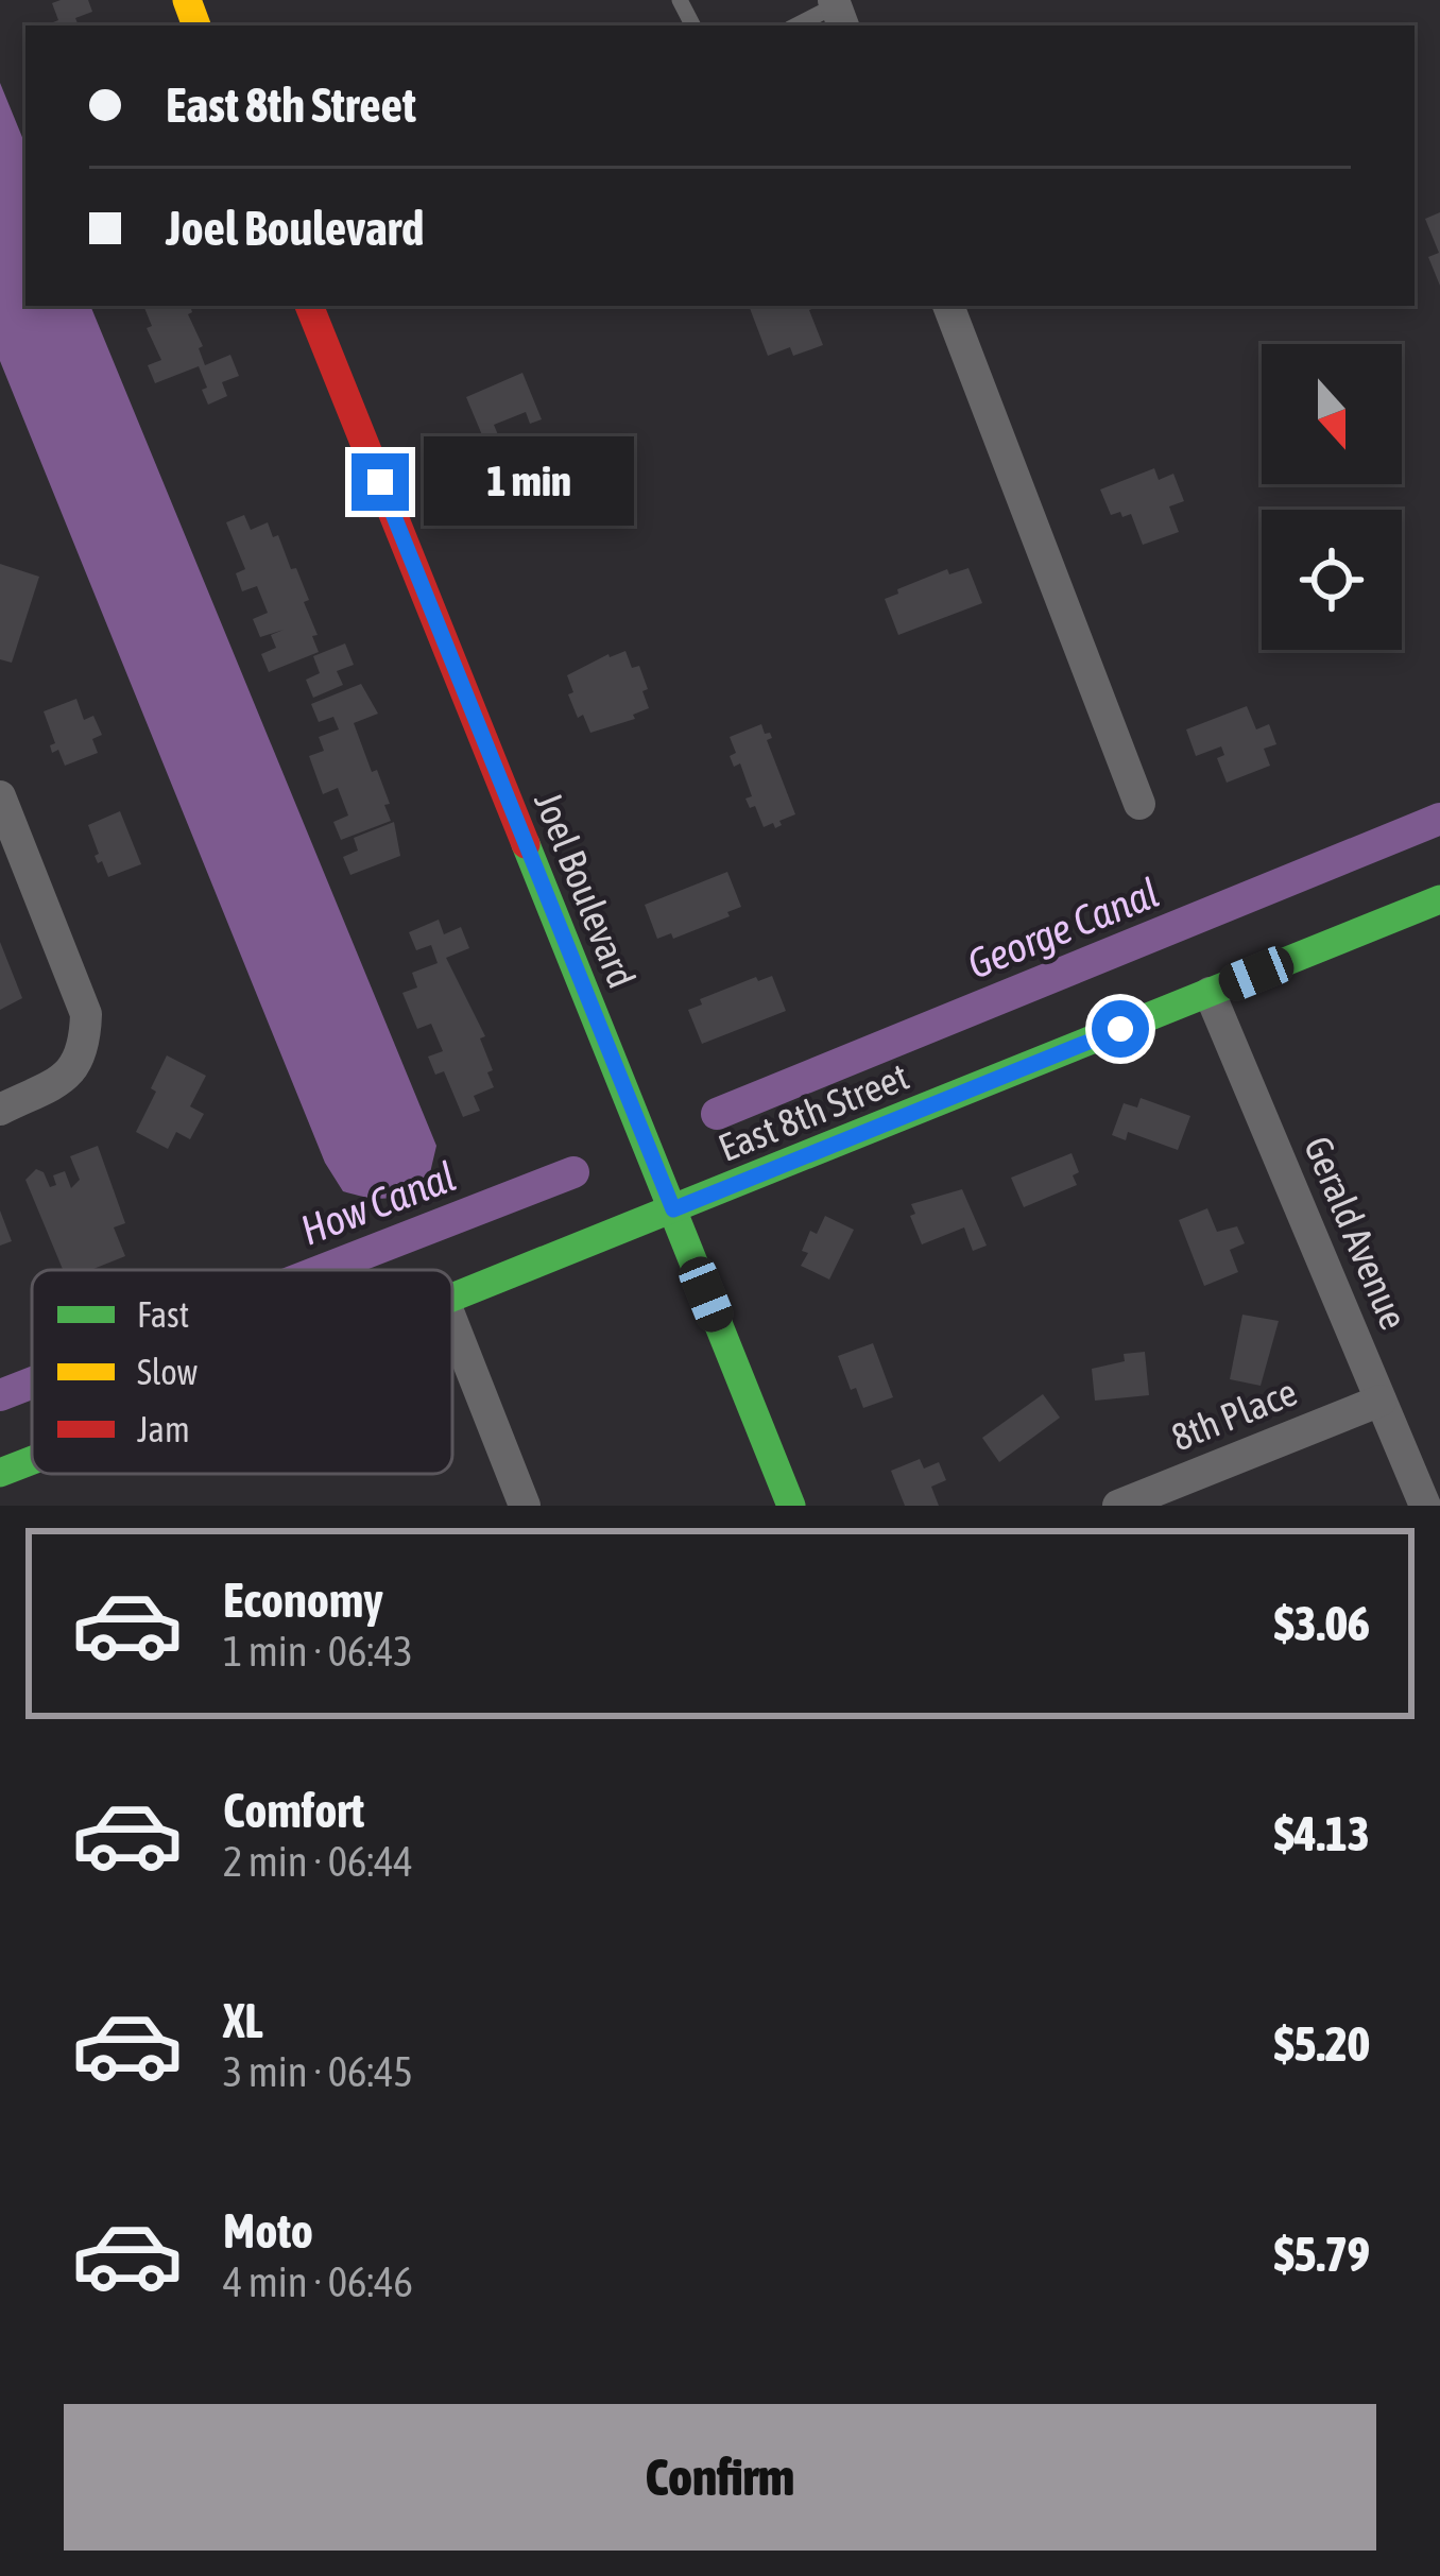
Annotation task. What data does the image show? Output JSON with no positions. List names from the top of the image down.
{
  "streets": {
    "street": [
      "Joel Boulevard",
      "East 8th Street",
      "Gerald Avenue",
      "8th Place"
    ]
  },
  "crossings": [
    ["Joel Boulevard", "East 8th Street"],
    ["East 8th Street", "Gerald Avenue"],
    ["Gerald Avenue", "8th Place"]
  ],
  "water": ["George Canal", "How Canal"],
  "legend": ["Fast", "Slow", "Jam"],
  "north": "bottom",
  "page": {
    "banner": ["East 8th Street", "Joel Boulevard"],
    "bubble": "1 min",
    "list": [
      {
        "name": "Economy",
        "note": "1 min · 06:43",
        "value": "$3.06"
      },
      {
        "name": "Comfort",
        "note": "2 min · 06:44",
        "value": "$4.13"
      },
      {
        "name": "XL",
        "note": "3 min · 06:45",
        "value": "$5.20"
      },
      {
        "name": "Moto",
        "note": "4 min · 06:46",
        "value": "$5.79"
      }
    ],
    "buttons": "Confirm"
  }
}
